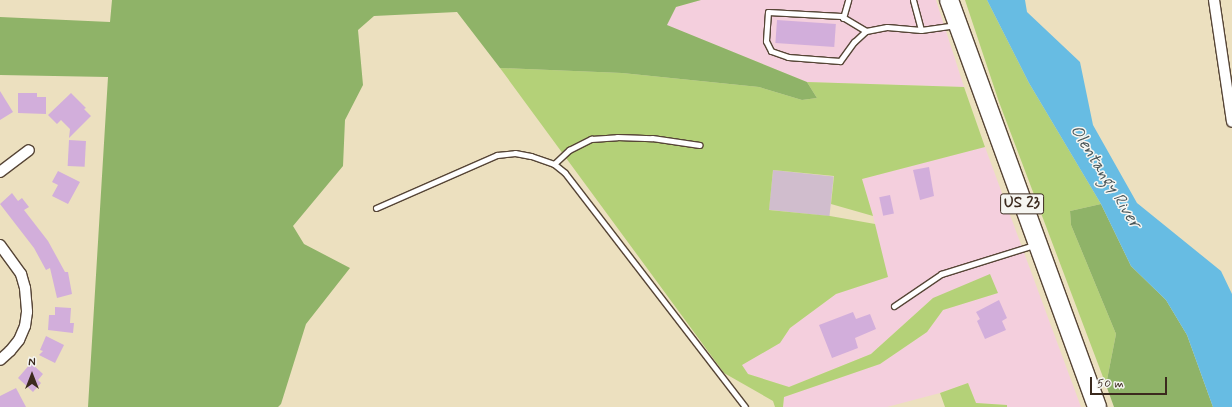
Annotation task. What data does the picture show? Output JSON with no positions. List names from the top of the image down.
{
  "streets": {
    "highway": ["US 23"]
  },
  "water": ["Olentangy River"],
  "scale_bar": "50 m",
  "north": "top"
}
